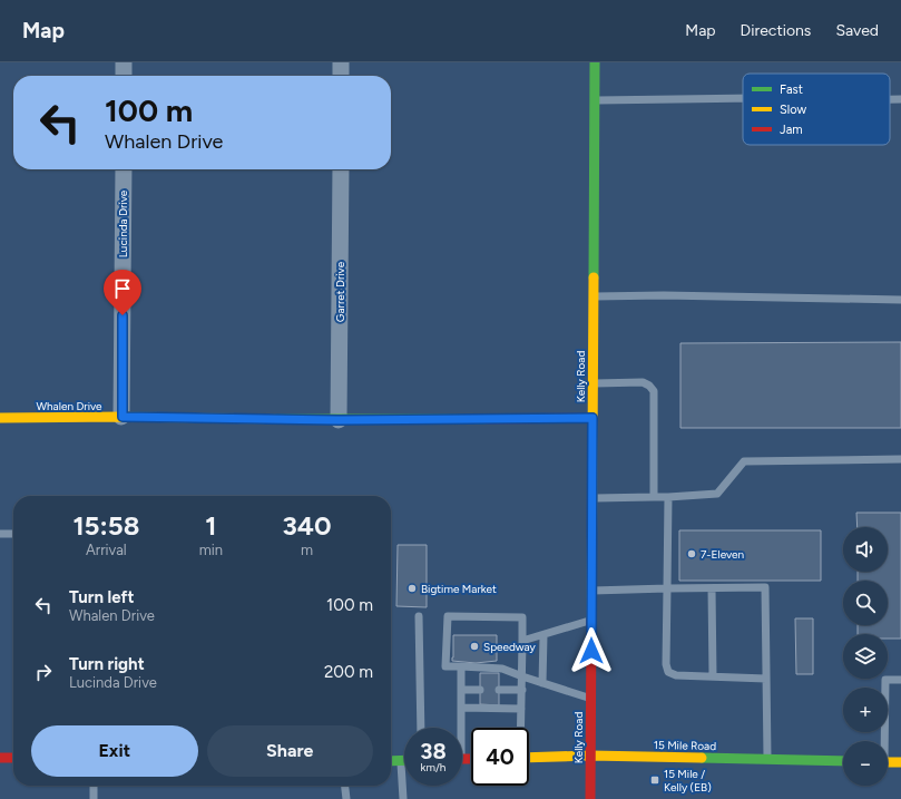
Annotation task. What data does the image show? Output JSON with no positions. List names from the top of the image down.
{
  "streets": {
    "street": [
      "Lucinda Drive",
      "Garret Drive",
      "Kelly Road",
      "Whalen Drive",
      "15 Mile Road"
    ]
  },
  "crossings": [
    ["Lucinda Drive", "Whalen Drive"],
    ["Garret Drive", "Whalen Drive"],
    ["Kelly Road", "Whalen Drive"],
    ["Kelly Road", "15 Mile Road"]
  ],
  "places": {
    "other": ["7-Eleven", "Bigtime Market", "Speedway"],
    "transit": ["15 Mile / Kelly (EB)"]
  },
  "legend": ["Fast", "Slow", "Jam"],
  "page": {
    "header": "Map",
    "nav": ["Map", "Directions", "Saved"],
    "turn": ["100 m", "Whalen Drive"],
    "eta": [
      "15:58",
      "Arrival",
      "1",
      "min",
      "340",
      "m"
    ],
    "map_buttons": ["+", "−"],
    "list": [
      {
        "name": "Turn left",
        "note": "Whalen Drive",
        "value": "100 m"
      },
      {
        "name": "Turn right",
        "note": "Lucinda Drive",
        "value": "200 m"
      }
    ],
    "buttons": ["Exit", "Share"],
    "speed": "38 km/h",
    "limit": "40"
  }
}
